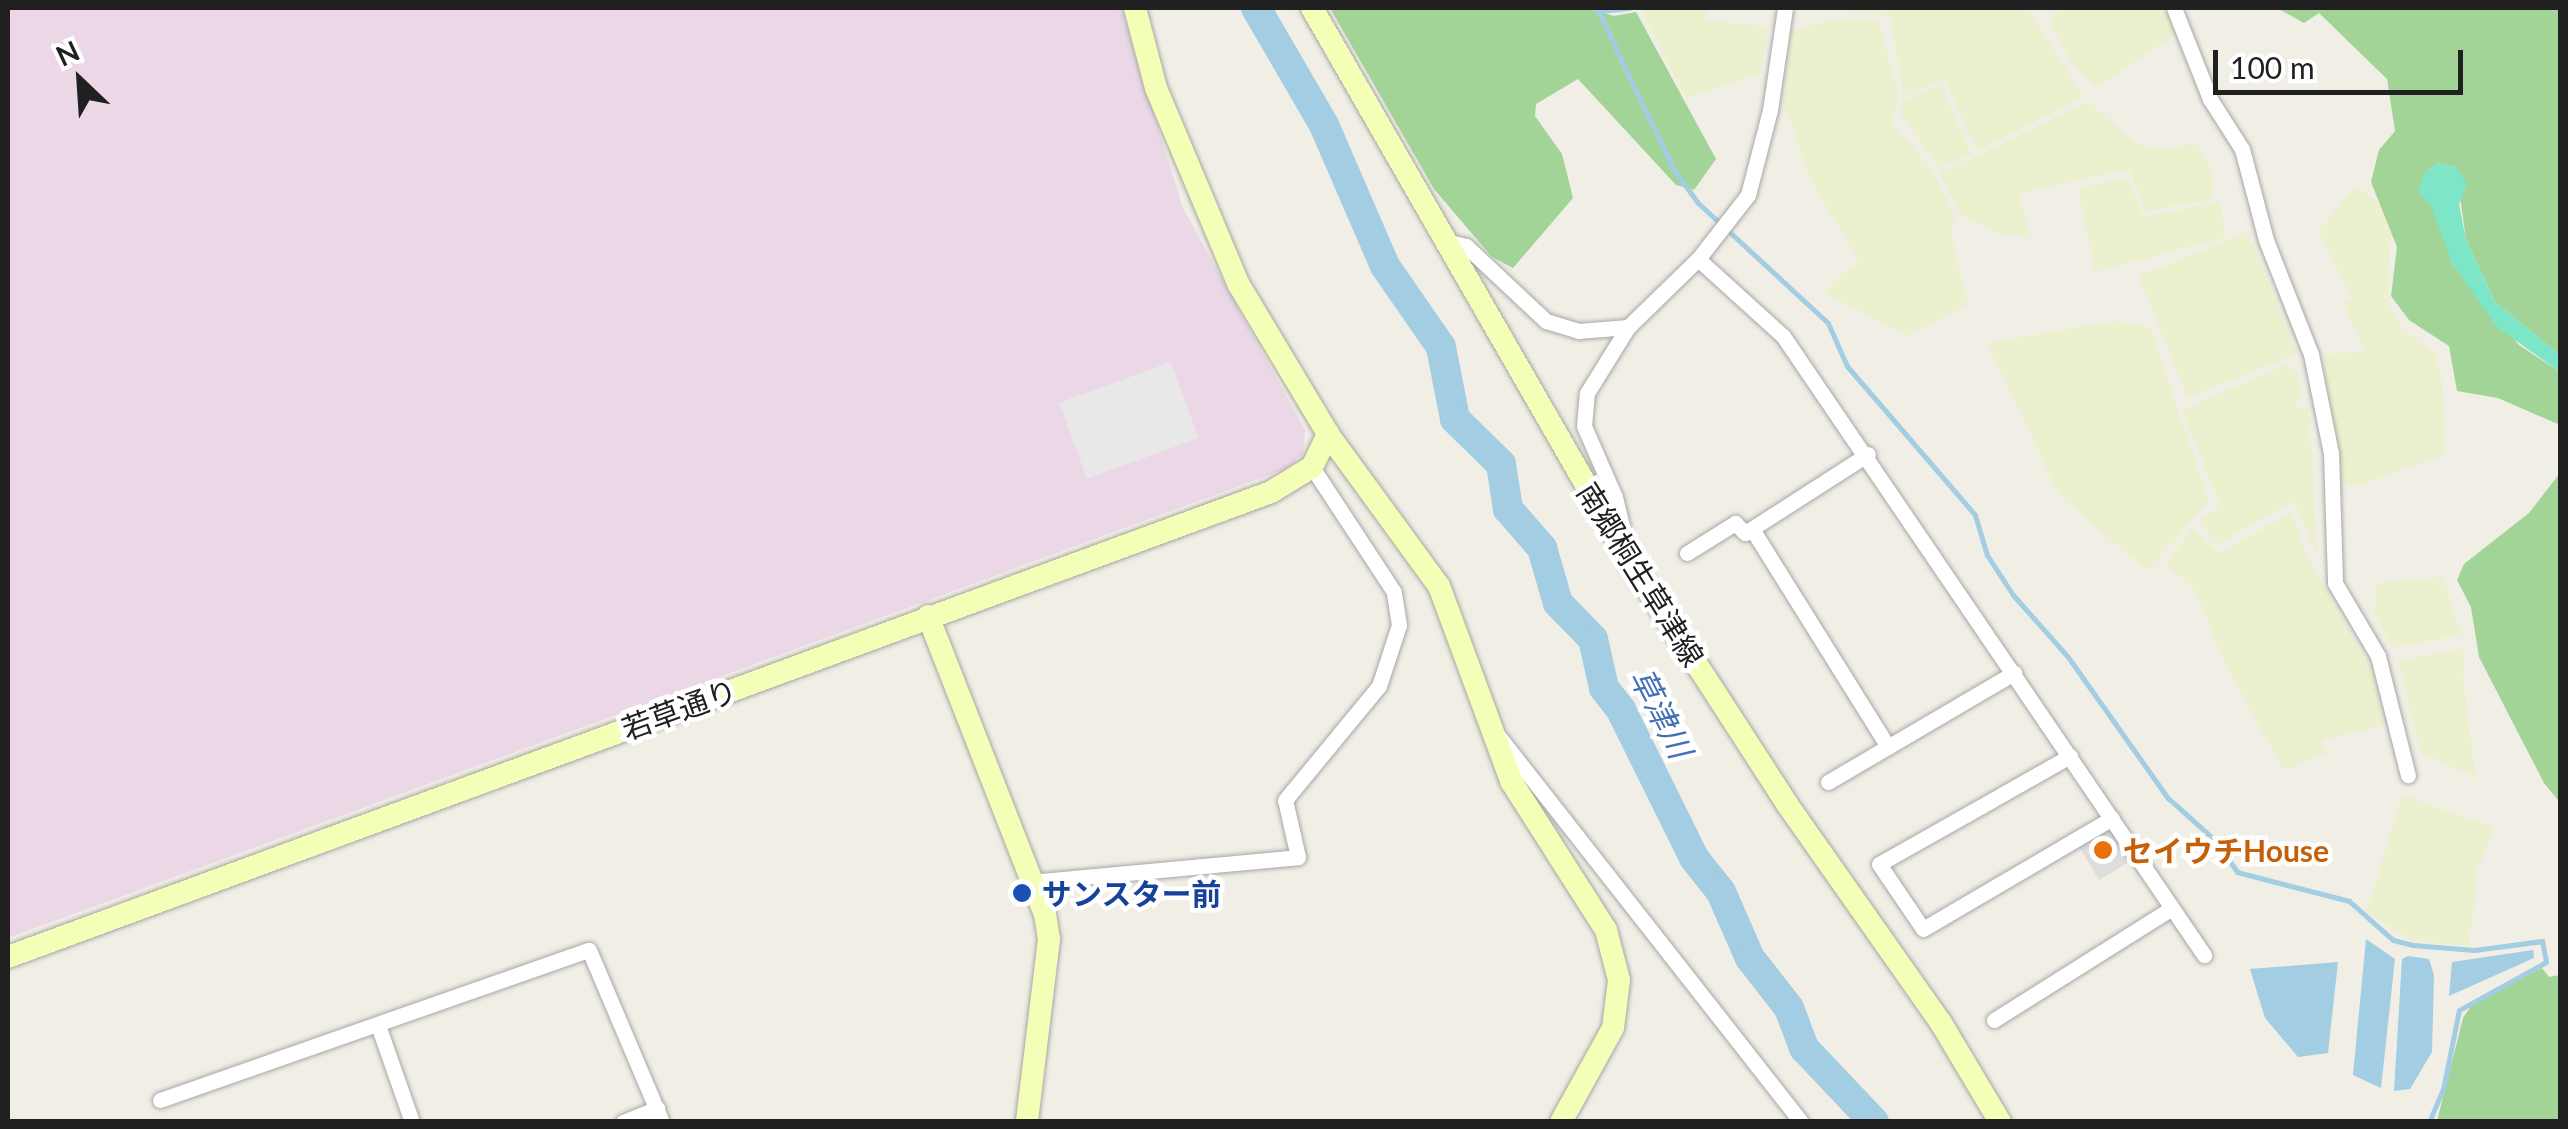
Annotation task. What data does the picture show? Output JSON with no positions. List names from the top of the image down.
{
  "streets": {
    "street": ["南郷桐生草津線", "若草通り"]
  },
  "water": ["草津川"],
  "places": ["セイウチHouse", "サンスター前"],
  "scale_bar": "100 m",
  "north": "top left"
}
